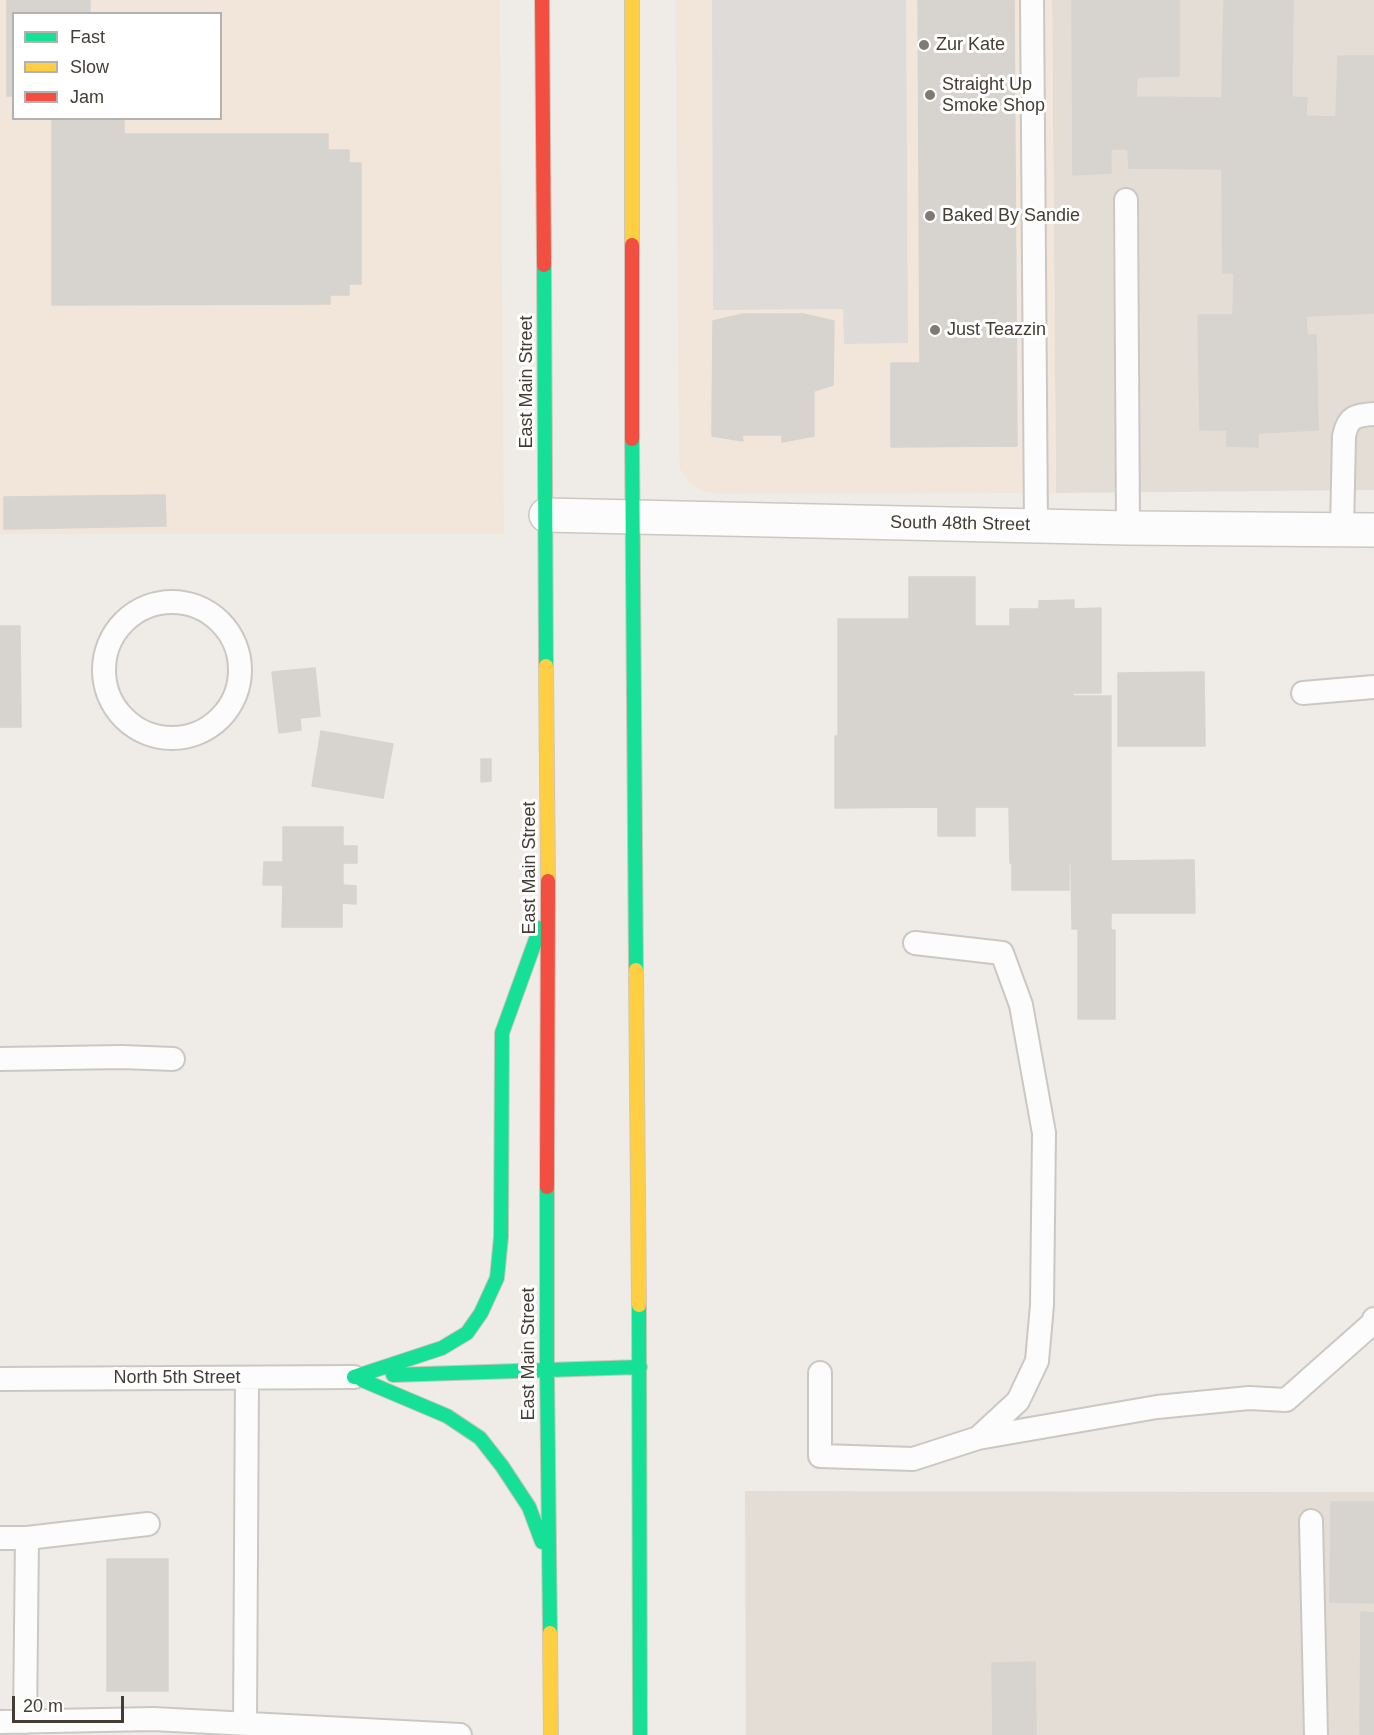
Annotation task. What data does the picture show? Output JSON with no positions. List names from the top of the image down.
{
  "streets": {
    "main road": ["East Main Street"],
    "street": ["South 48th Street"],
    "lane": ["North 5th Street"]
  },
  "crossings": [
    ["East Main Street", "South 48th Street"]
  ],
  "places": [
    "Zur Kate",
    "Straight Up Smoke Shop",
    "Baked By Sandie",
    "Just Teazzin"
  ],
  "legend": ["Fast", "Slow", "Jam"],
  "scale_bar": "20 m"
}
